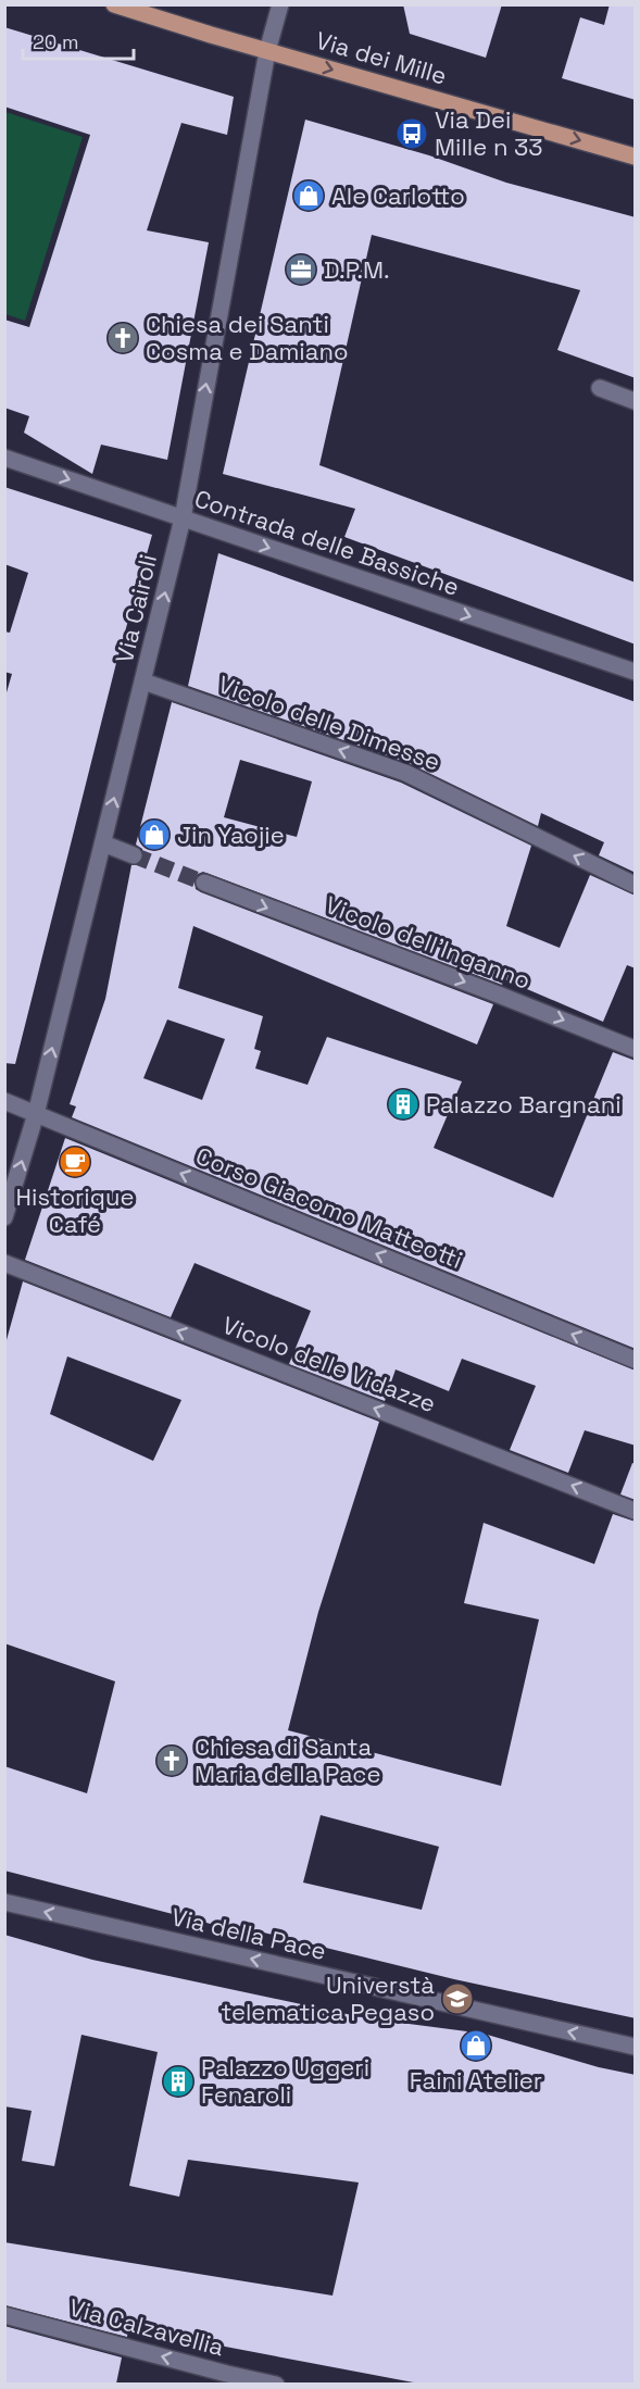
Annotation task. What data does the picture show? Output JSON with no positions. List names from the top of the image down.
{
  "streets": {
    "main road": ["Via dei Mille"],
    "street": [
      "Contrada delle Bassiche",
      "Via Cairoli",
      "Vicolo delle Dimesse",
      "Vicolo dell'Inganno",
      "Corso Giacomo Matteotti",
      "Vicolo delle Vidazze",
      "Via della Pace",
      "Via Calzavellia"
    ]
  },
  "crossings": [
    ["Via dei Mille", "Via Cairoli"],
    ["Contrada delle Bassiche", "Via Cairoli"],
    ["Via Cairoli", "Vicolo delle Dimesse"],
    ["Via Cairoli", "Corso Giacomo Matteotti"]
  ],
  "one_way": [
    "Via dei Mille",
    "Contrada delle Bassiche",
    "Via Cairoli",
    "Vicolo delle Dimesse",
    "Vicolo dell'Inganno",
    "Corso Giacomo Matteotti",
    "Vicolo delle Vidazze",
    "Via della Pace",
    "Via Calzavellia"
  ],
  "places": {
    "bus stop": ["Via Dei Mille n 33"],
    "shop": ["Ale Carlotto", "Jin Yaojie", "Faini Atelier"],
    "office": ["D.P.M."],
    "church": ["Chiesa dei Santi Cosma e Damiano", "Chiesa di Santa Maria della Pace"],
    "building": ["Palazzo Bargnani", "Palazzo Uggeri Fenaroli"],
    "cafe": ["Historique Café"],
    "school or university": ["Universtà telematica Pegaso"]
  },
  "scale_bar": "20 m"
}
